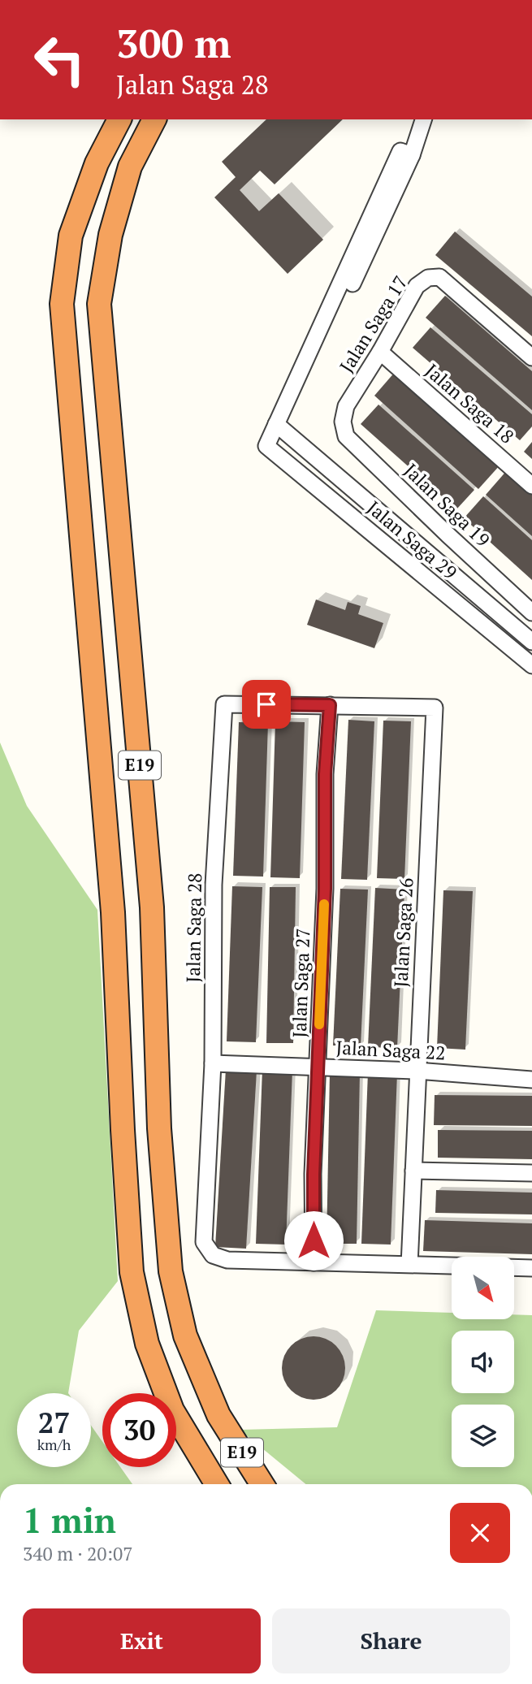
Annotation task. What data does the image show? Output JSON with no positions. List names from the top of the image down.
{
  "streets": {
    "highway": ["E19"],
    "street": [
      "Jalan Saga 17",
      "Jalan Saga 18",
      "Jalan Saga 19",
      "Jalan Saga 29",
      "Jalan Saga 28",
      "Jalan Saga 26",
      "Jalan Saga 27",
      "Jalan Saga 22"
    ]
  },
  "crossings": [
    ["Jalan Saga 17", "Jalan Saga 18"],
    ["Jalan Saga 17", "Jalan Saga 19"],
    ["Jalan Saga 28", "Jalan Saga 26"],
    ["Jalan Saga 28", "Jalan Saga 27"],
    ["Jalan Saga 28", "Jalan Saga 22"],
    ["Jalan Saga 26", "Jalan Saga 27"],
    ["Jalan Saga 26", "Jalan Saga 22"],
    ["Jalan Saga 27", "Jalan Saga 22"]
  ],
  "north": "bottom right",
  "page": {
    "turn": ["300 m", "Jalan Saga 28"],
    "speed": "27 km/h",
    "limit": "30",
    "heading": ["1 min", "340 m · 20:07"],
    "buttons": ["Exit", "Share"]
  }
}
